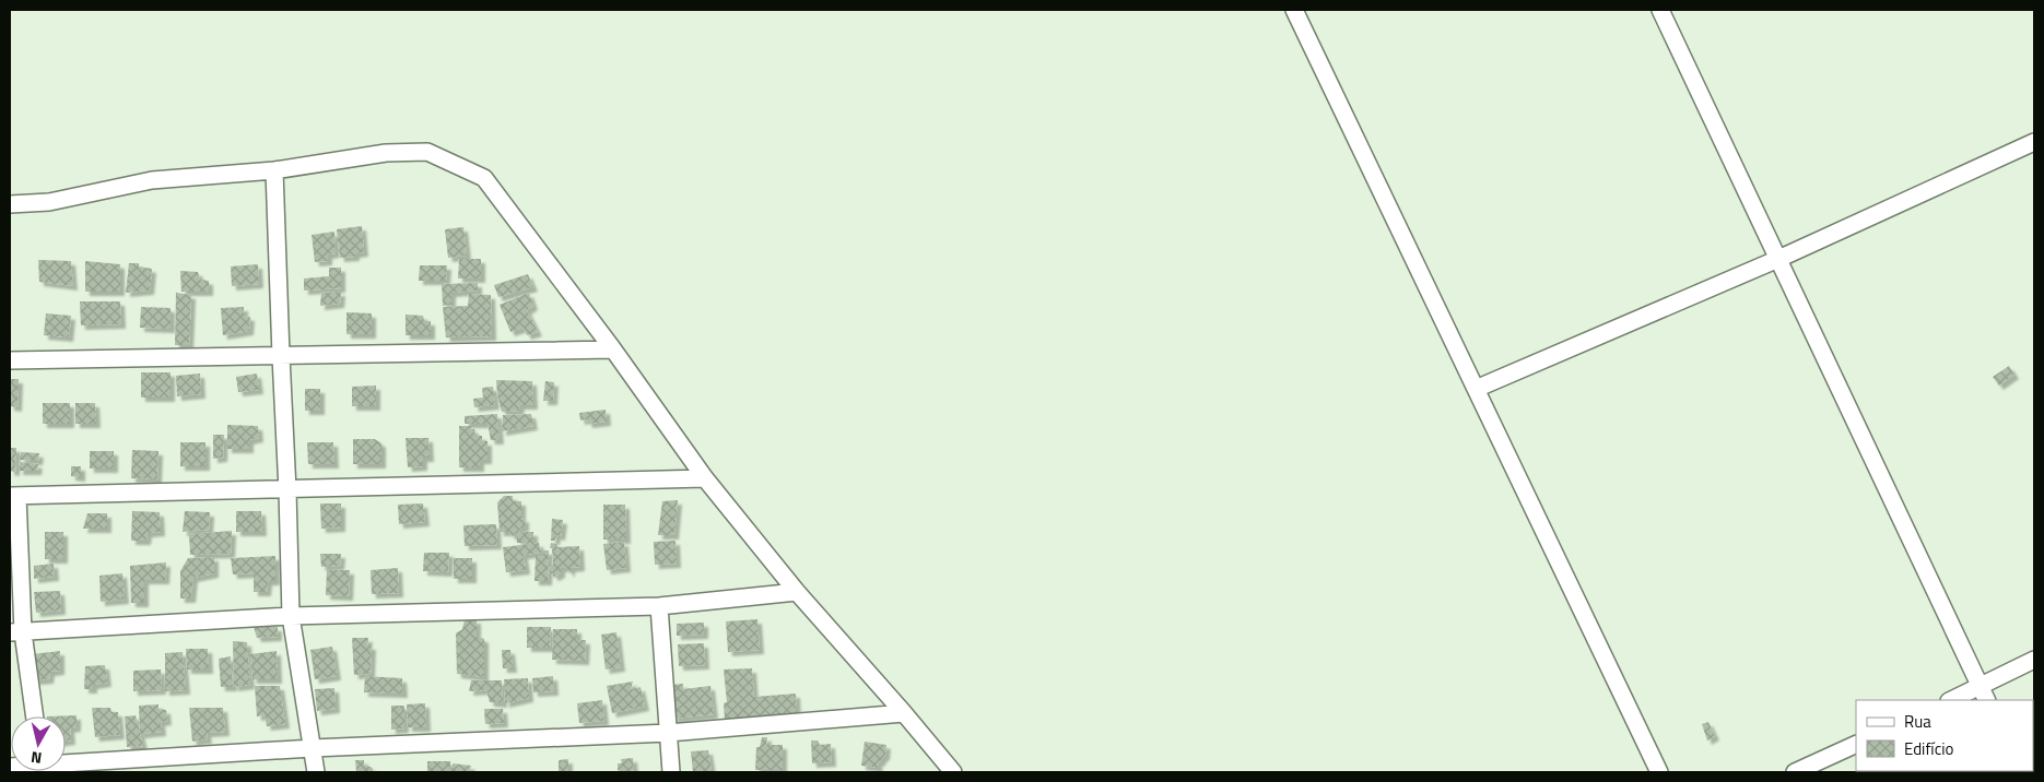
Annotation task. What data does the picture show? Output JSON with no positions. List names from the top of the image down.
{
  "legend": ["Rua", "Edifício"],
  "north": "bottom"
}
